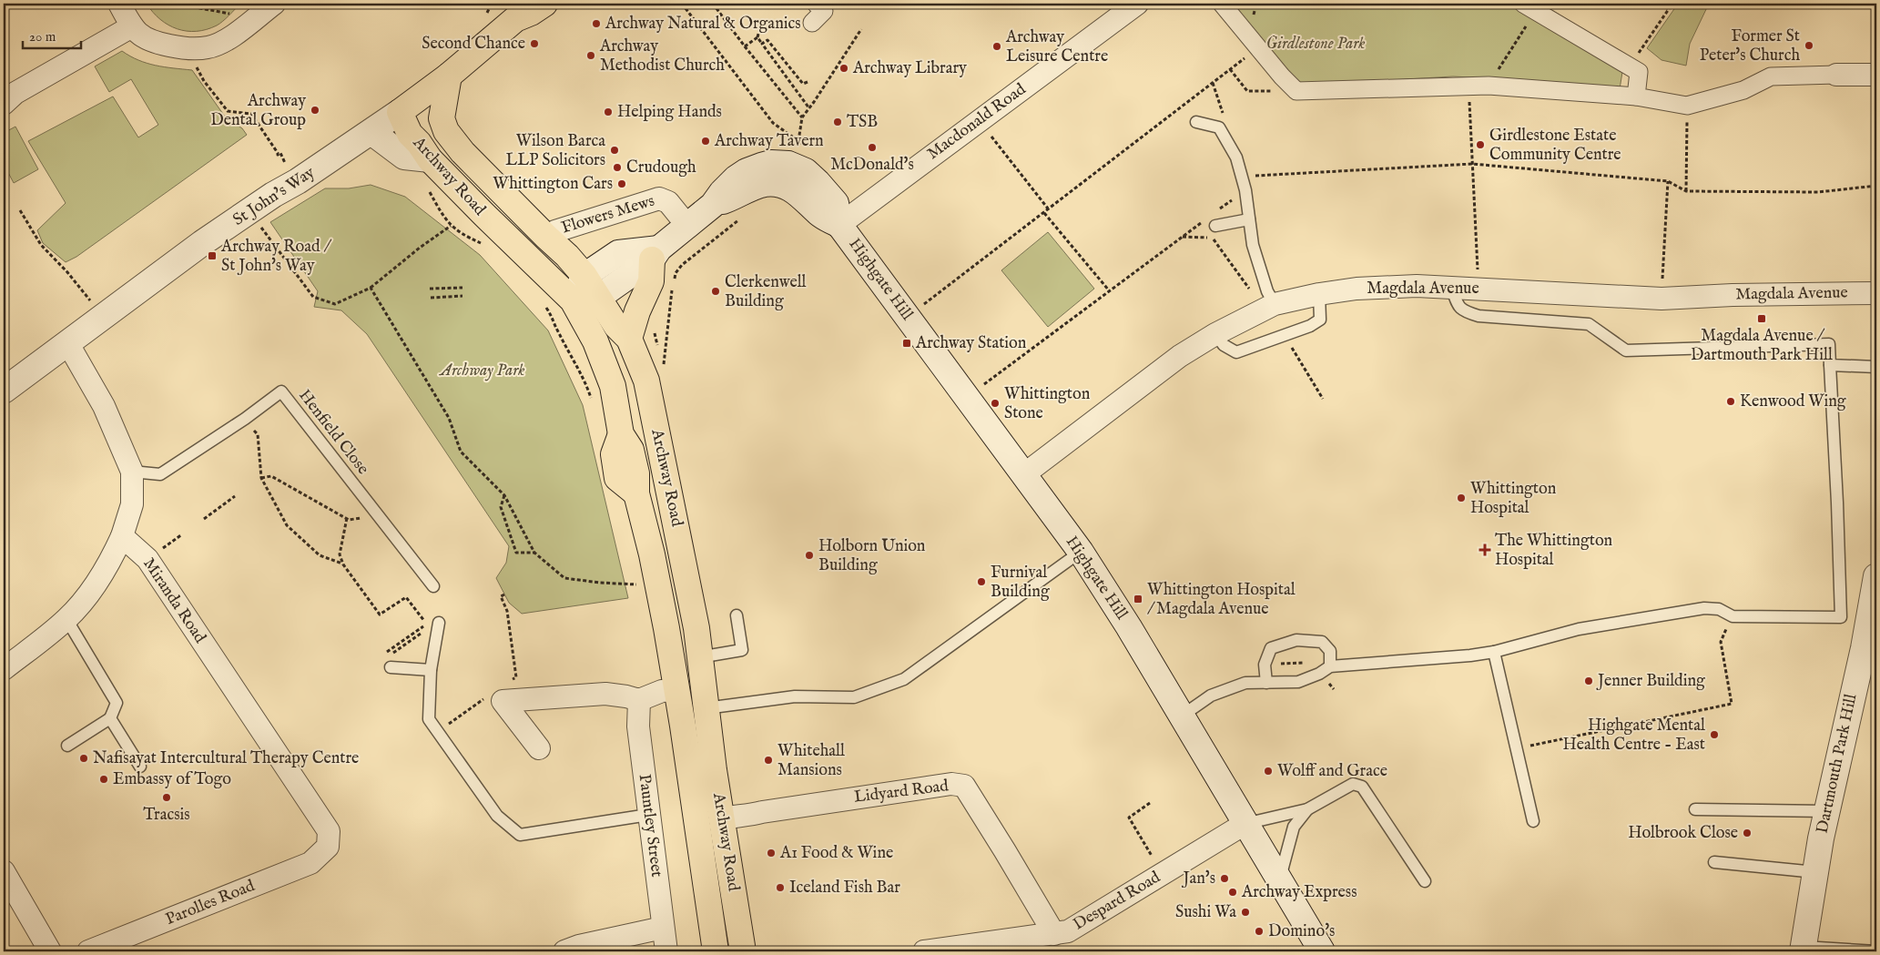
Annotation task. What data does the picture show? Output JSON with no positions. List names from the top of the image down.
{
  "streets": {
    "highway": ["Archway Road", "St John's Way"],
    "main road": ["Highgate Hill", "Dartmouth Park Hill"],
    "street": [
      "Macdonald Road",
      "Flowers Mews",
      "Magdala Avenue",
      "Miranda Road",
      "Lidyard Road",
      "Pauntley Street",
      "Despard Road",
      "Parolles Road"
    ],
    "lane": ["Henfield Close"]
  },
  "crossings": [
    ["Macdonald Road", "Highgate Hill"],
    ["Archway Road", "St John's Way"],
    ["Archway Road", "Flowers Mews"],
    ["Archway Road", "Lidyard Road"],
    ["Highgate Hill", "Magdala Avenue"],
    ["Highgate Hill", "Despard Road"],
    ["Miranda Road", "Parolles Road"],
    ["Lidyard Road", "Despard Road"]
  ],
  "parks": ["Girdlestone Park", "Archway Park"],
  "places": {
    "other": [
      "Archway Natural & Organics",
      "Second Chance",
      "Former St Peter's Church",
      "Archway Leisure Centre",
      "Archway Methodist Church",
      "Archway Library",
      "Archway Dental Group",
      "Helping Hands",
      "TSB",
      "Archway Tavern",
      "Girdlestone Estate Community Centre",
      "McDonald's",
      "Wilson Barca LLP Solicitors",
      "Crudough",
      "Whittington Cars",
      "Clerkenwell Building",
      "Kenwood Wing",
      "Whittington Stone",
      "Whittington Hospital",
      "Holborn Union Building",
      "Furnival Building",
      "Jenner Building",
      "Highgate Mental Health Centre - East",
      "Nafisayat Intercultural Therapy Centre",
      "Whitehall Mansions",
      "Wolff and Grace",
      "Embassy of Togo",
      "Tracsis",
      "Holbrook Close",
      "A1 Food & Wine",
      "Jan's",
      "Iceland Fish Bar",
      "Archway Express",
      "Sushi Wa",
      "Domino's"
    ],
    "transit": [
      "Archway Road / St John's Way",
      "Magdala Avenue / Dartmouth Park Hill",
      "Archway Station",
      "Whittington Hospital / Magdala Avenue"
    ],
    "health": ["The Whittington Hospital"]
  },
  "scale_bar": "20 m"
}
